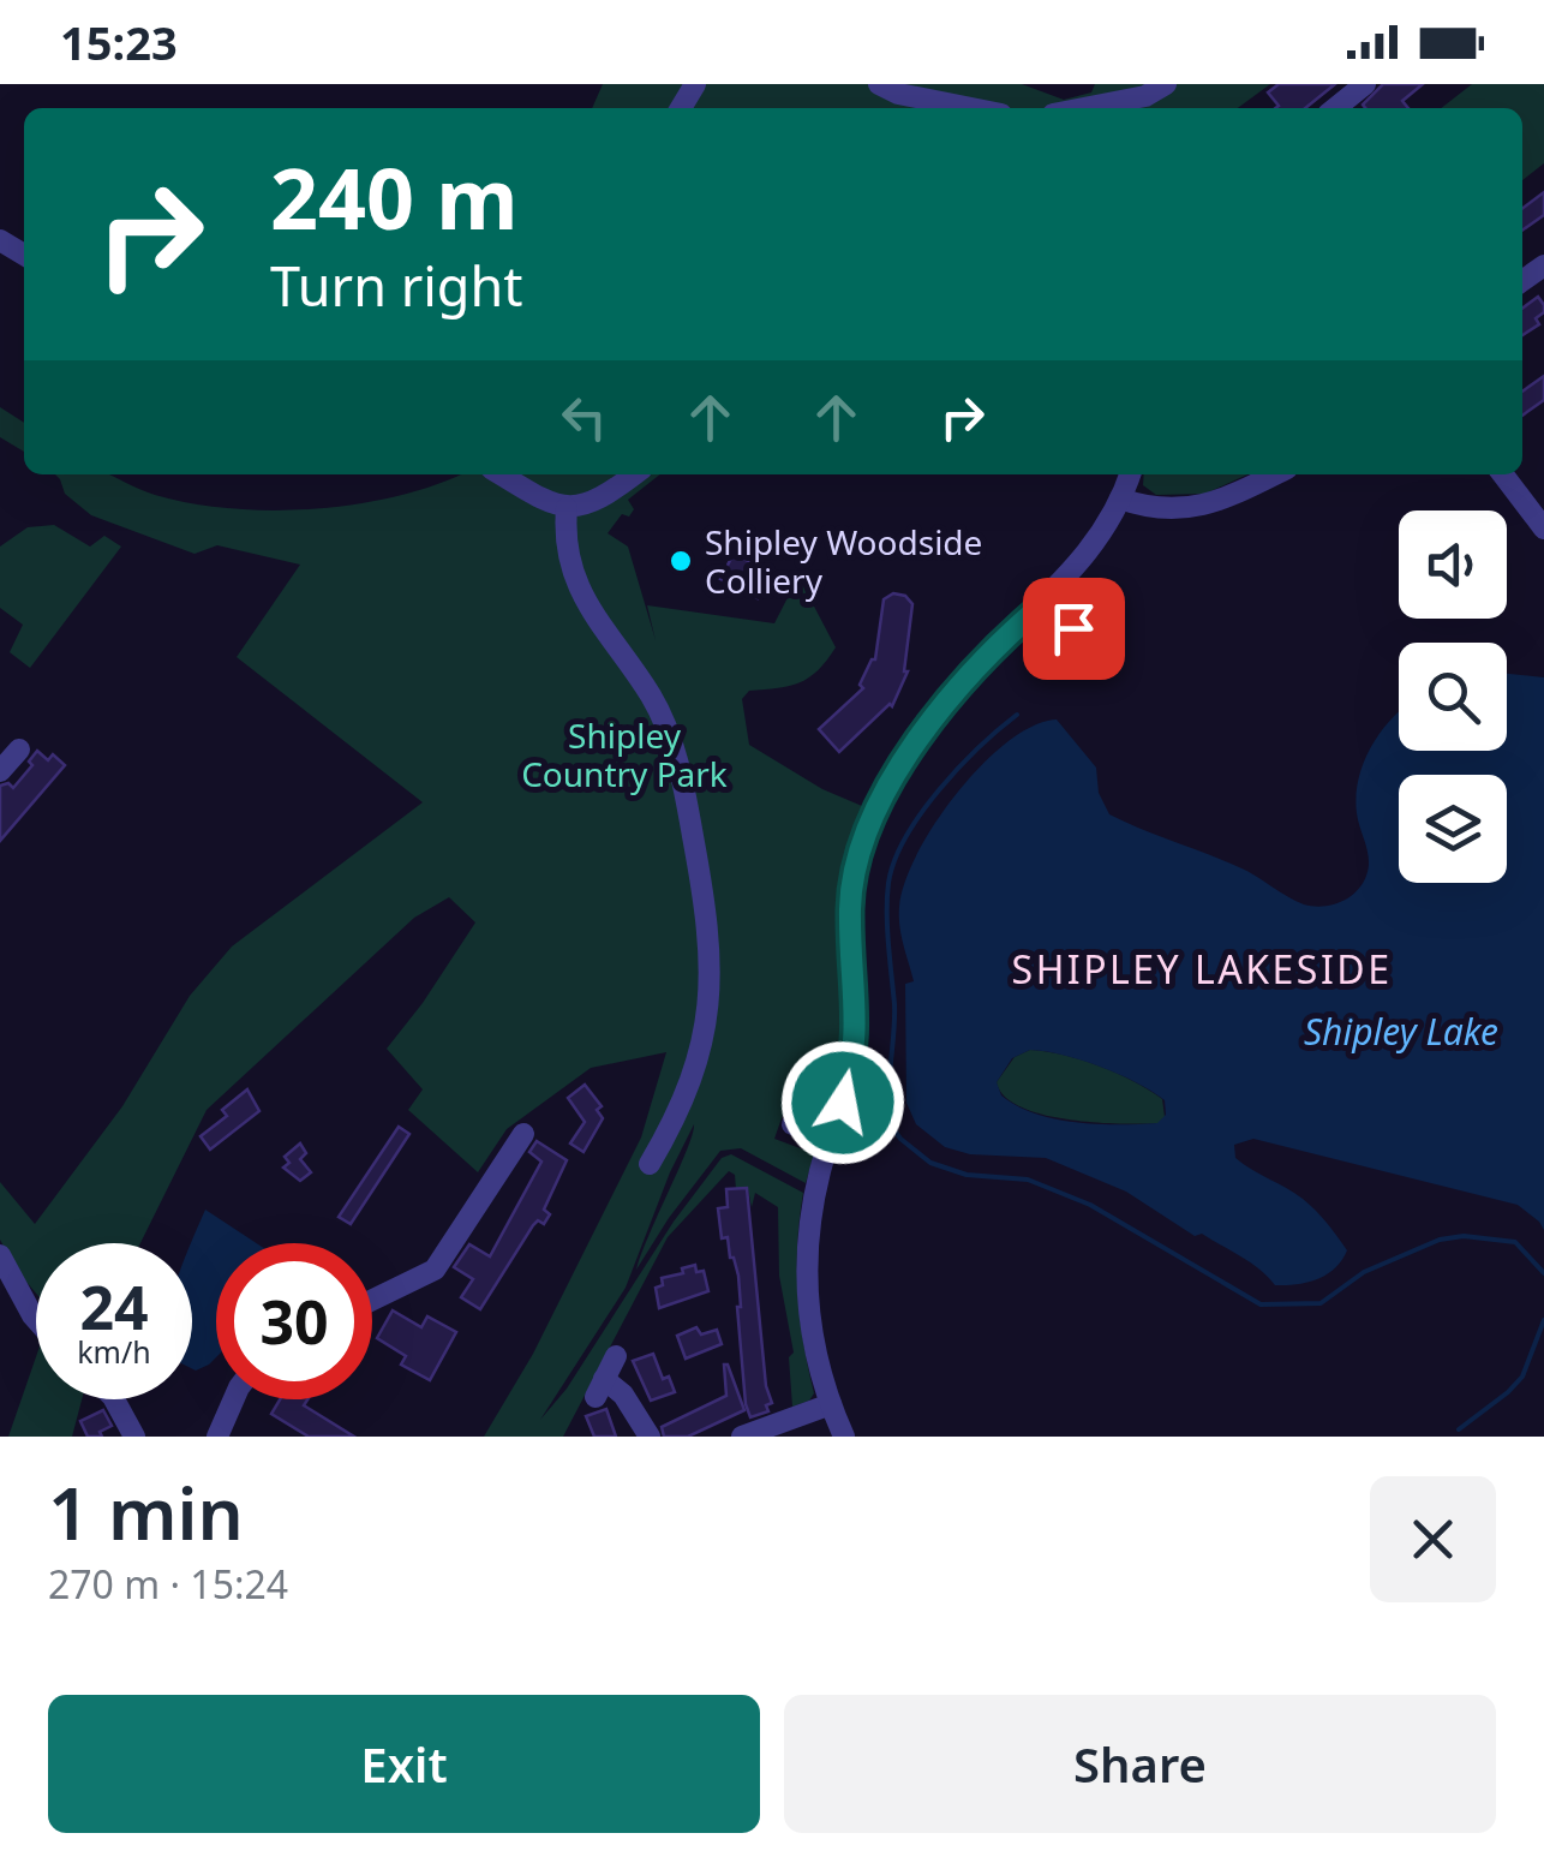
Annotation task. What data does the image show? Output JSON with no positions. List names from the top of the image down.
{
  "districts": ["SHIPLEY LAKESIDE"],
  "water": ["Shipley Lake"],
  "parks": ["Shipley Country Park"],
  "places": ["Shipley Woodside Colliery"],
  "page": {
    "status": "15:23",
    "turn": ["240 m", "Turn right"],
    "speed": "24 km/h",
    "limit": "30",
    "heading": ["1 min", "270 m · 15:24"],
    "buttons": ["Exit", "Share"]
  }
}
